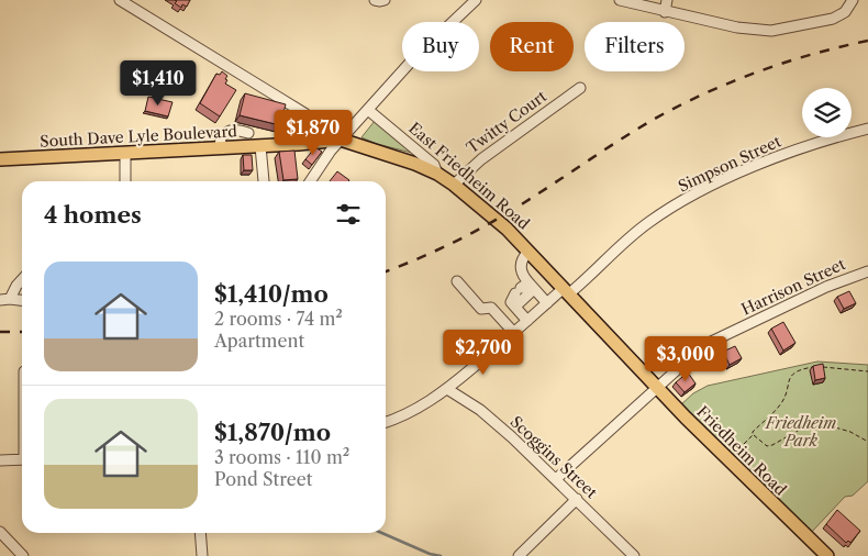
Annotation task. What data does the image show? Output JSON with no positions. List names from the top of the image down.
{
  "streets": {
    "main road": ["South Dave Lyle Boulevard", "East Friedheim Road", "Friedheim Road"],
    "street": [
      "Twitty Court",
      "Simpson Street",
      "Harrison Street",
      "Scoggins Street"
    ]
  },
  "crossings": [
    ["Twitty Court", "East Friedheim Road"],
    ["South Dave Lyle Boulevard", "East Friedheim Road"],
    ["Simpson Street", "East Friedheim Road"],
    ["Simpson Street", "Friedheim Road"],
    ["Simpson Street", "Scoggins Street"],
    ["East Friedheim Road", "Friedheim Road"],
    ["Harrison Street", "Friedheim Road"],
    ["Harrison Street", "Scoggins Street"]
  ],
  "parks": ["Friedheim Park"],
  "page": {
    "chip": ["Buy", "Rent", "Filters"],
    "price": [
      "$1,410",
      "$1,870",
      "$2,700",
      "$3,000"
    ],
    "heading": "4 homes",
    "list": [
      {
        "name": "$1,410/mo",
        "note": "2 rooms · 74 m² · Apartment"
      },
      {
        "name": "$1,870/mo",
        "note": "3 rooms · 110 m² · Pond Street"
      }
    ]
  }
}
